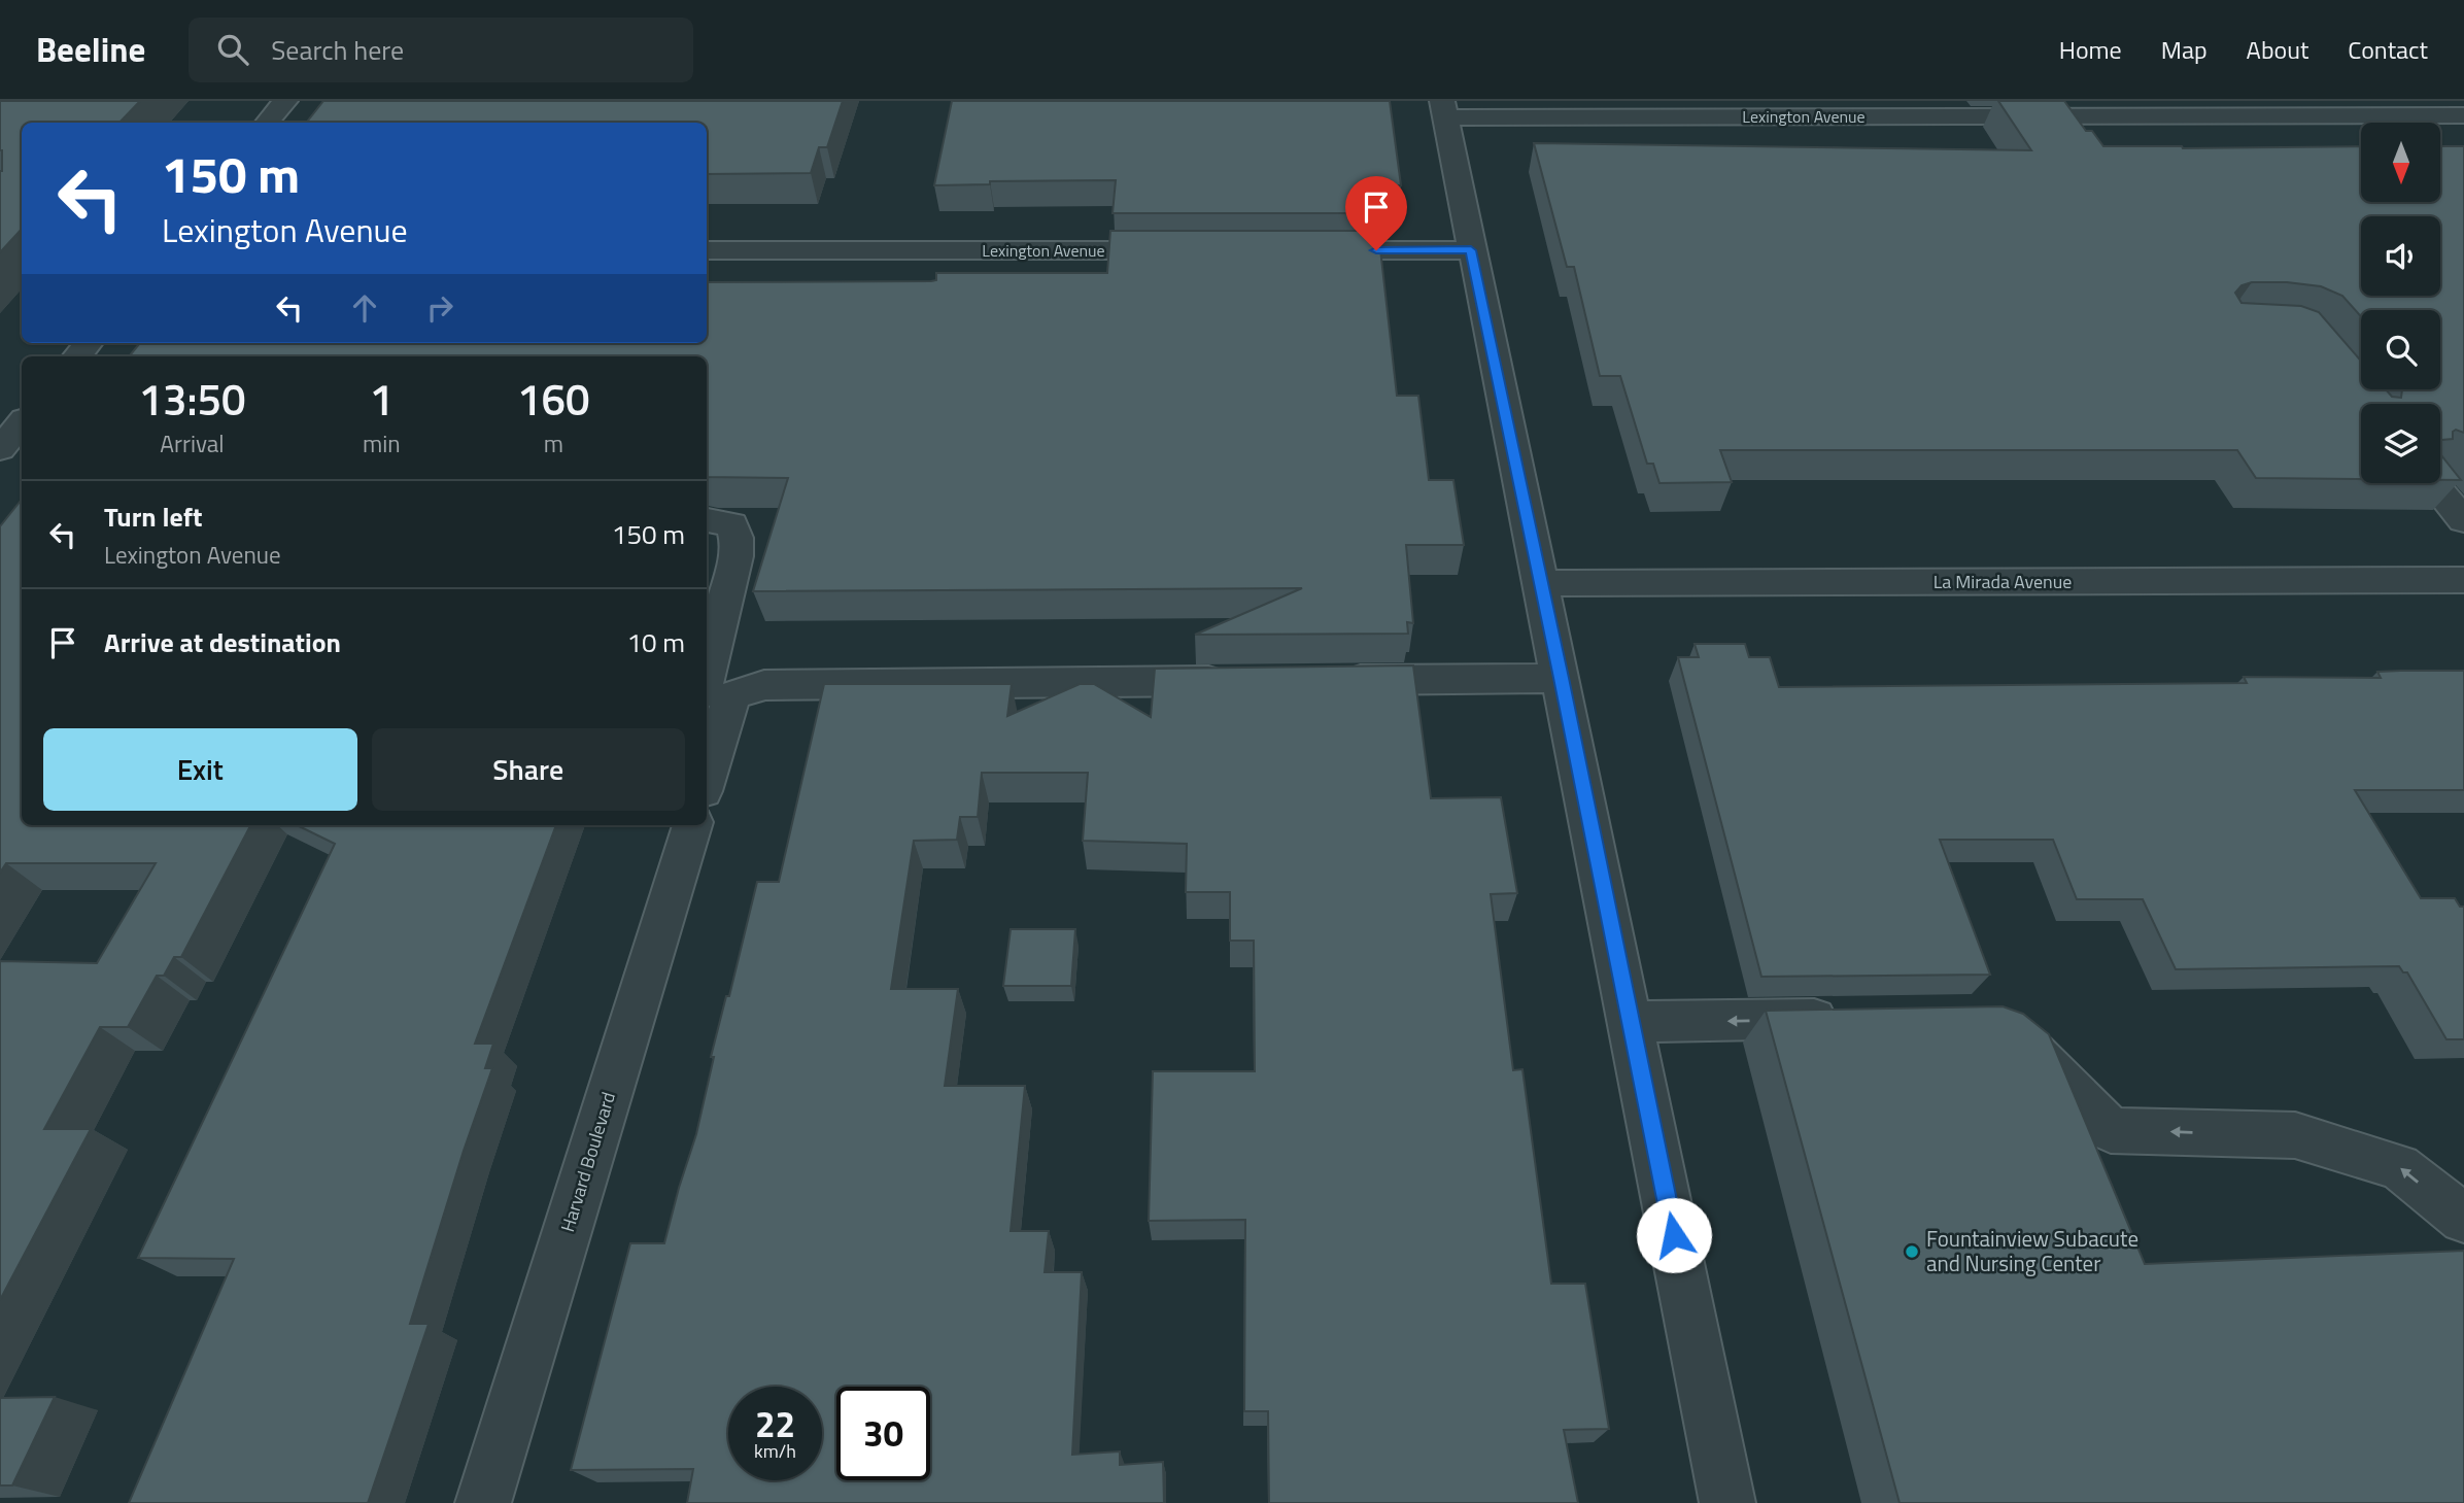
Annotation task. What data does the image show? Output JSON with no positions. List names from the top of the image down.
{
  "streets": {
    "street": ["Lexington Avenue", "La Mirada Avenue", "Harvard Boulevard"]
  },
  "places": ["Fountainview Subacute and Nursing Center"],
  "north": "bottom",
  "page": {
    "header": "Beeline",
    "search": "Search here",
    "nav": [
      "Home",
      "Map",
      "About",
      "Contact"
    ],
    "turn": ["150 m", "Lexington Avenue"],
    "eta": [
      "13:50",
      "Arrival",
      "1",
      "min",
      "160",
      "m"
    ],
    "list": [
      {
        "name": "Turn left",
        "note": "Lexington Avenue",
        "value": "150 m"
      },
      {
        "name": "Arrive at destination",
        "value": "10 m"
      }
    ],
    "buttons": ["Exit", "Share"],
    "speed": "22 km/h",
    "limit": "30"
  }
}
